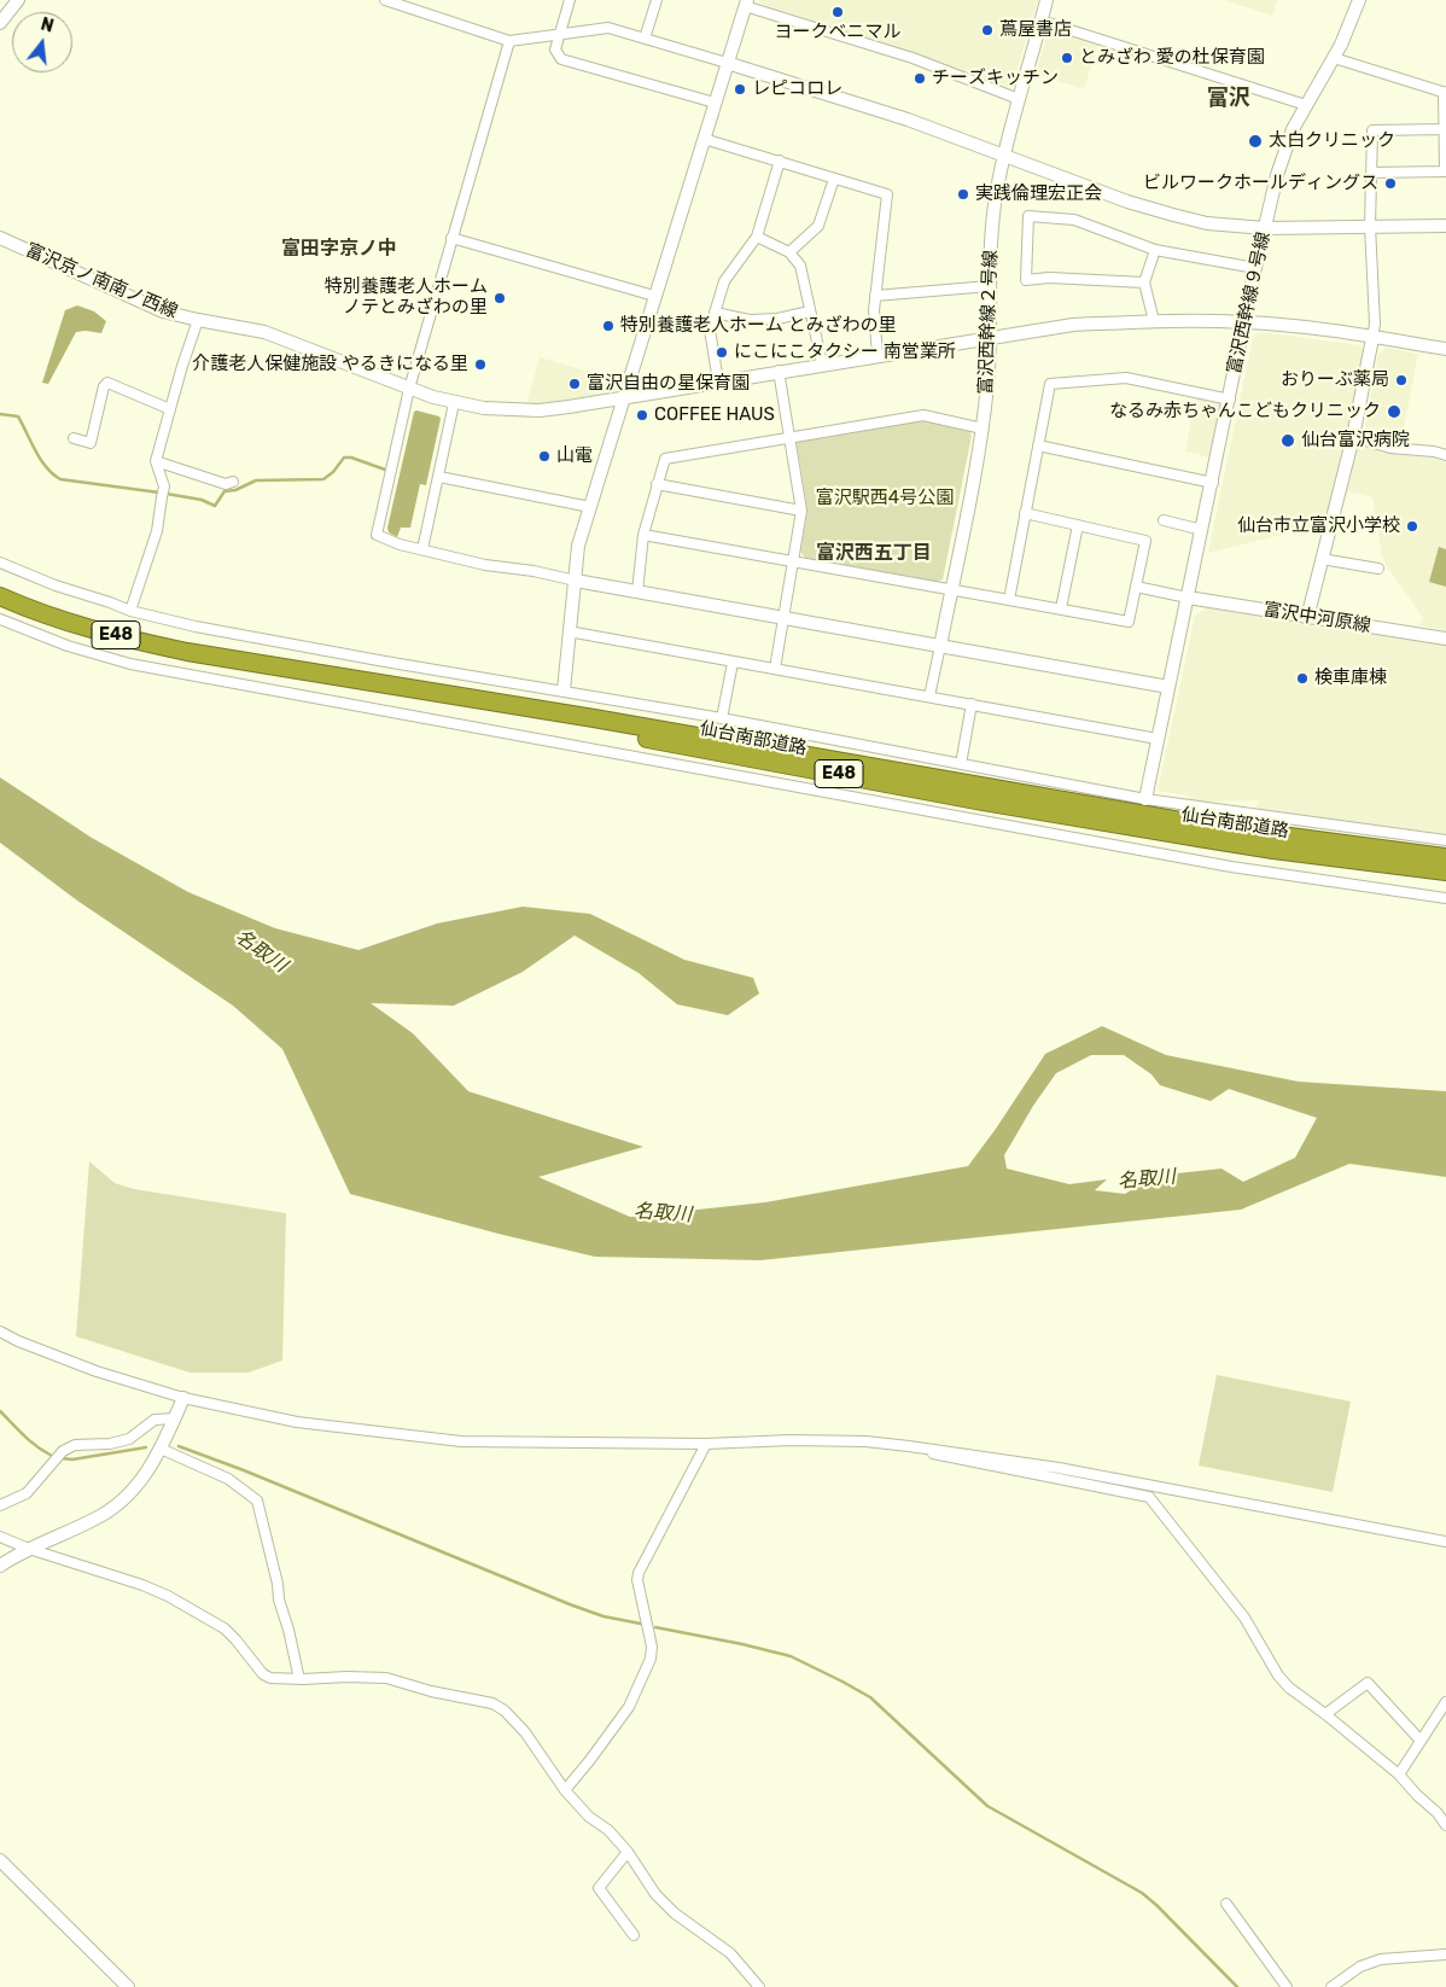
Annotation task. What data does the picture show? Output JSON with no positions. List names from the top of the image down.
{
  "streets": {
    "highway": ["E48", "仙台南部道路"],
    "street": [
      "富沢京ノ南南ノ西線",
      "富沢西幹線９号線",
      "富沢西幹線２号線",
      "富沢中河原線"
    ]
  },
  "crossings": [
    ["富沢京ノ南南ノ西線", "富沢西幹線９号線"],
    ["富沢京ノ南南ノ西線", "富沢西幹線２号線"],
    ["富沢西幹線９号線", "富沢中河原線"]
  ],
  "districts": ["富沢", "富田字京ノ中", "富沢西五丁目"],
  "water": ["名取川"],
  "parks": ["富沢駅西4号公園"],
  "places": [
    "ヨークベニマル",
    "蔦屋書店",
    "とみざわ 愛の杜保育園",
    "チーズキッチン",
    "レピコロレ",
    "太白クリニック",
    "ビルワークホールディングス",
    "実践倫理宏正会",
    "特別養護老人ホーム ノテとみざわの里",
    "特別養護老人ホーム とみざわの里",
    "にこにこタクシー 南営業所",
    "介護老人保健施設 やるきになる里",
    "おりーぶ薬局",
    "富沢自由の星保育園",
    "なるみ赤ちゃんこどもクリニック",
    "COFFEE HAUS",
    "仙台富沢病院",
    "山電",
    "仙台市立富沢小学校",
    "検車庫棟"
  ],
  "north": "top"
}
